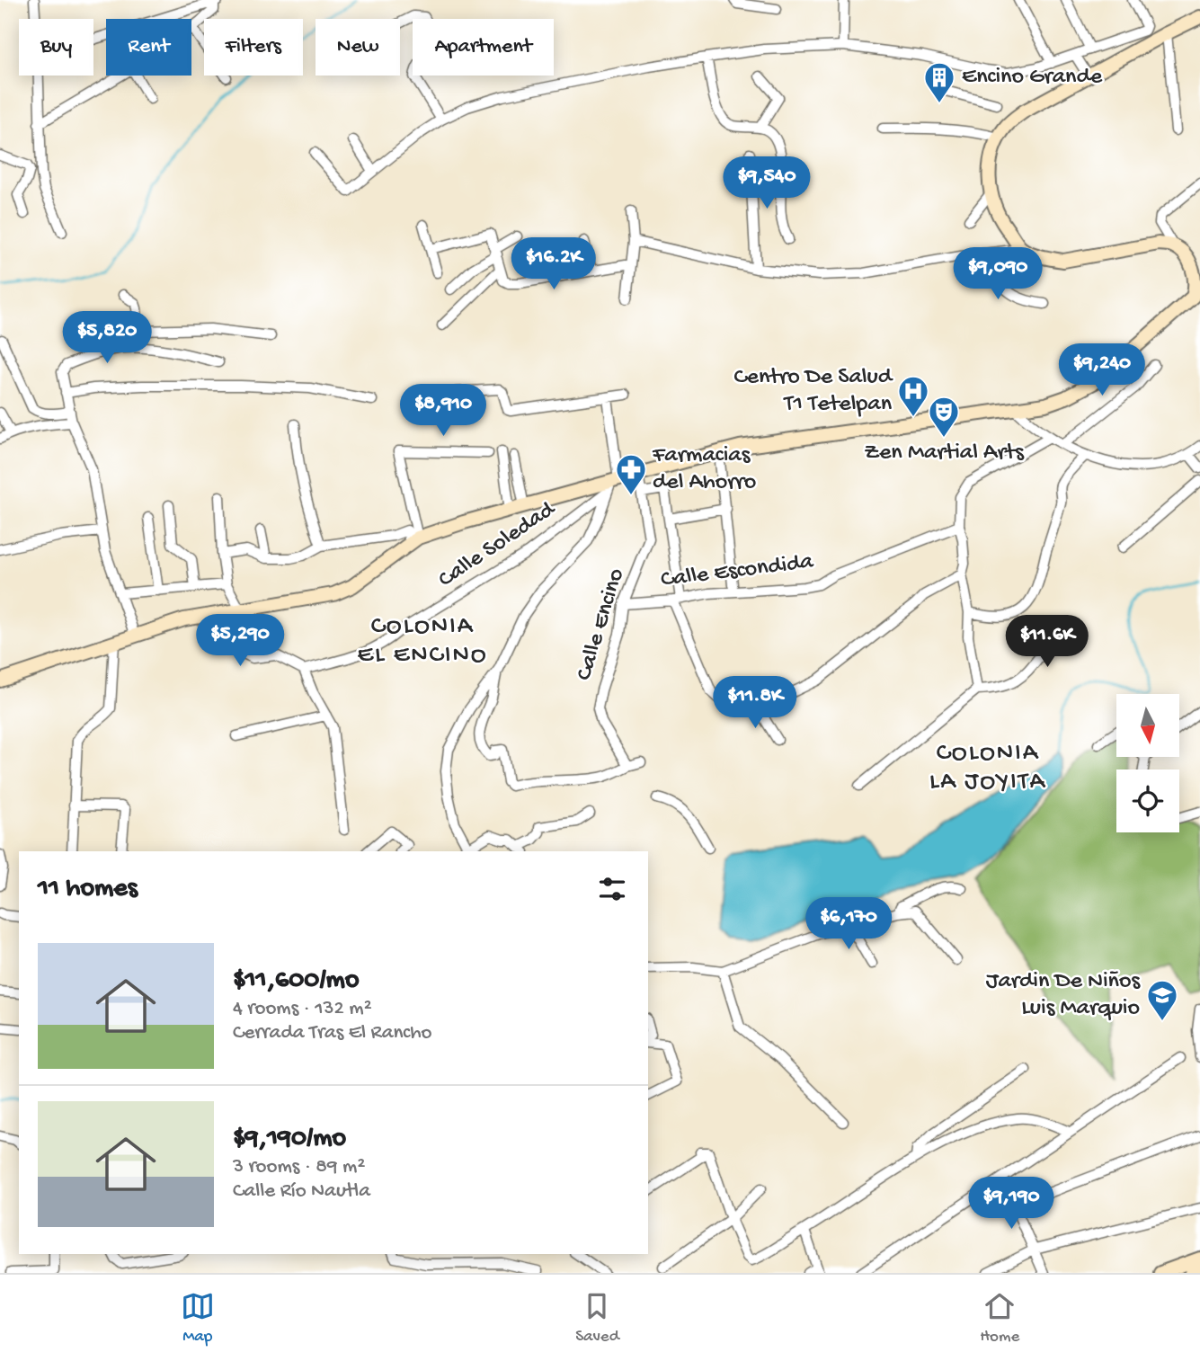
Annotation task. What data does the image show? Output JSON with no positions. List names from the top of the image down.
{
  "streets": {
    "street": ["Calle Soledad", "Calle Escondida", "Calle Encino"]
  },
  "crossings": [
    ["Calle Escondida", "Calle Encino"]
  ],
  "districts": ["COLONIA EL ENCINO", "COLONIA LA JOYITA"],
  "places": {
    "building": ["Encino Grande"],
    "hospital": ["Centro De Salud T1 Tetelpan"],
    "theatre": ["Zen Martial Arts"],
    "pharmacy": ["Farmacias del Ahorro"],
    "school or university": ["Jardin De Niños Luis Marquio"]
  },
  "north": "bottom",
  "page": {
    "chip": [
      "Buy",
      "Rent",
      "Filters",
      "New",
      "Apartment"
    ],
    "price": [
      "$9,540",
      "$16.2K",
      "$9,090",
      "$5,820",
      "$9,240",
      "$8,910",
      "$5,290",
      "$11.6K",
      "$11.8K",
      "$6,170",
      "$9,190"
    ],
    "heading": "11 homes",
    "list": [
      {
        "name": "$11,600/mo",
        "note": "4 rooms · 132 m² · Cerrada Tras El Rancho"
      },
      {
        "name": "$9,190/mo",
        "note": "3 rooms · 89 m² · Calle Río Nautla"
      }
    ],
    "tabs": ["Map", "Saved", "Home"]
  }
}
